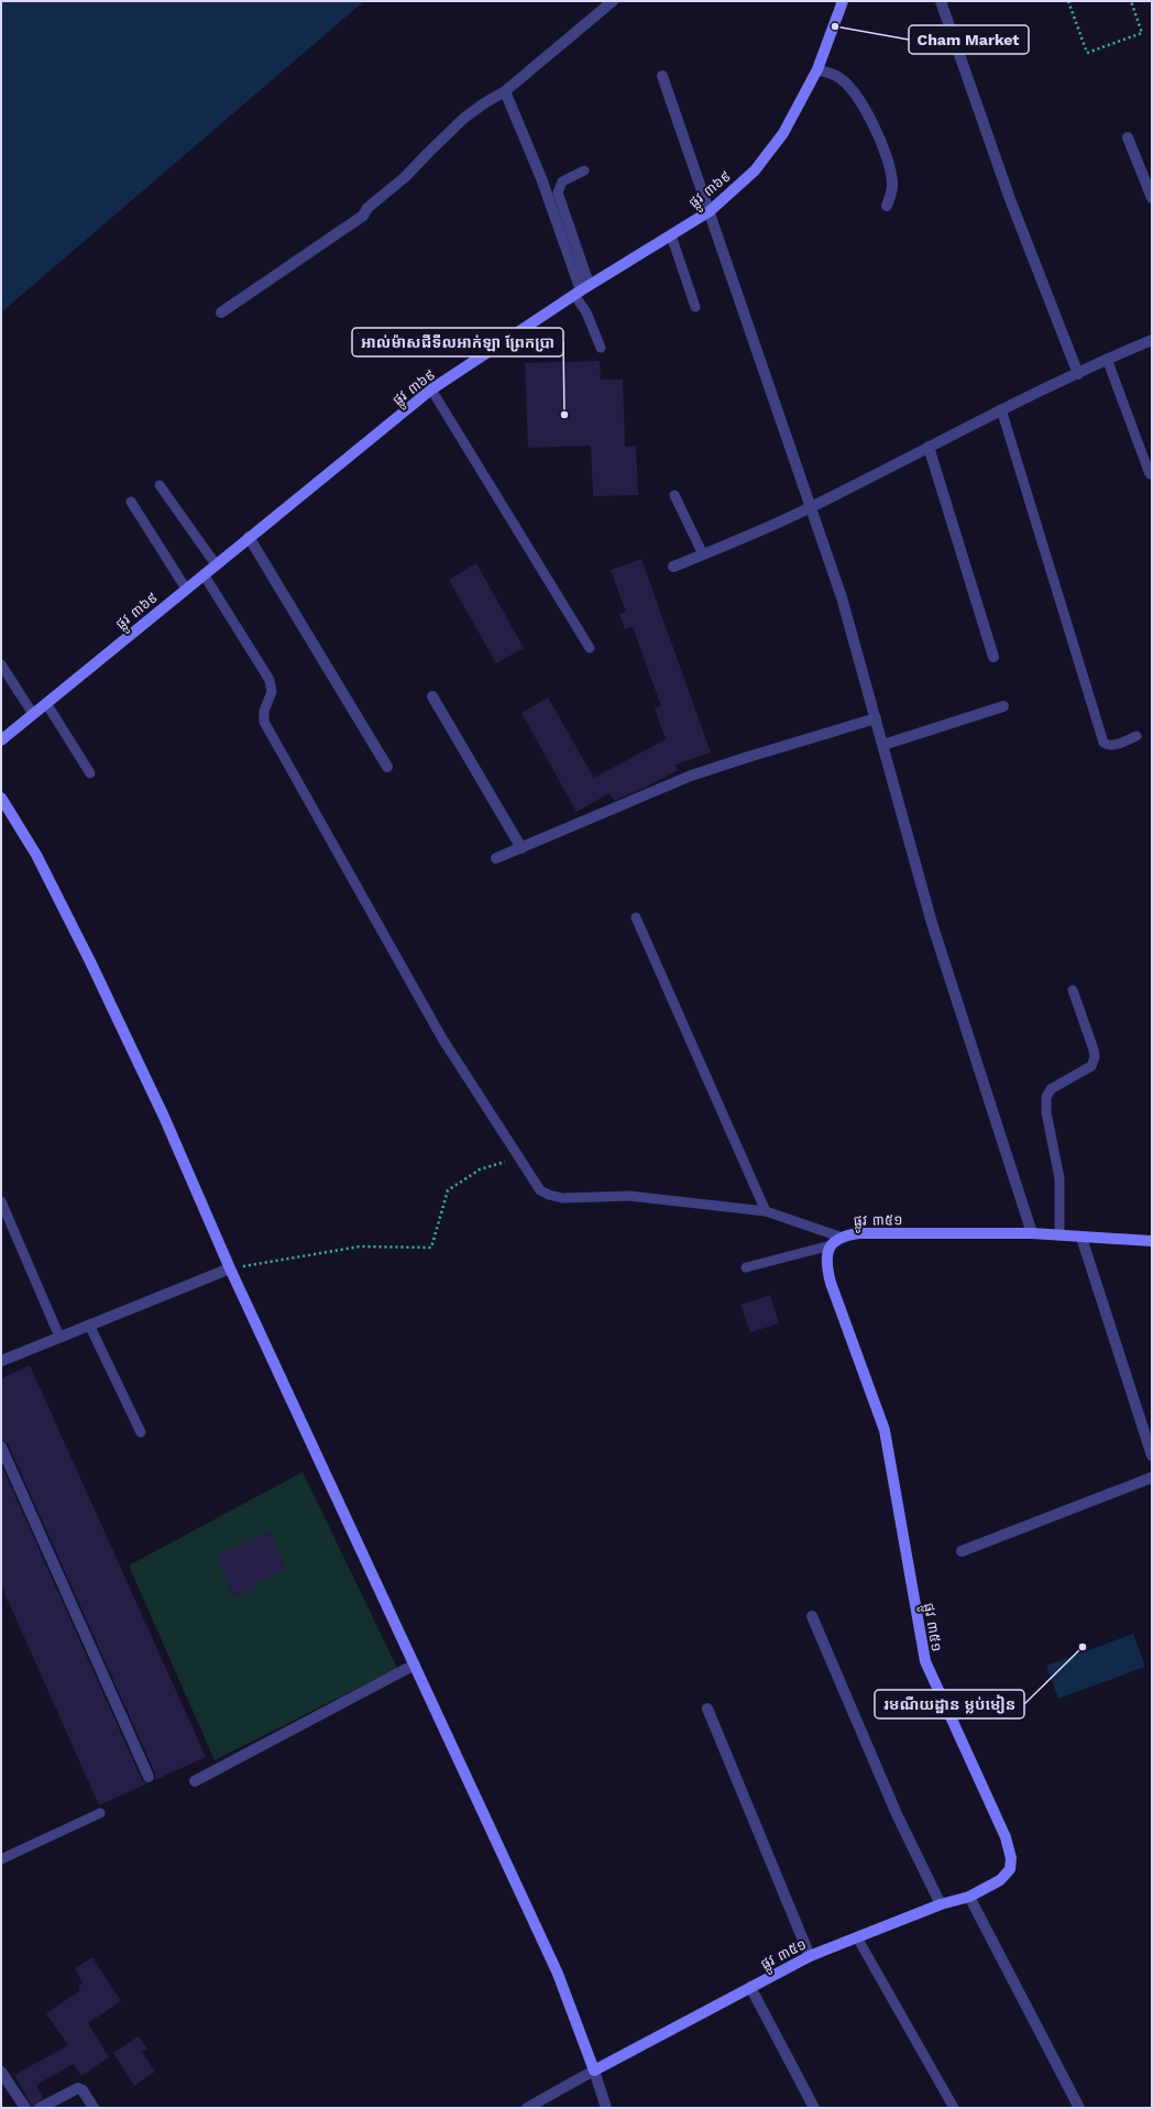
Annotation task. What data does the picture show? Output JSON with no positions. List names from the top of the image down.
{
  "streets": {
    "street": ["ផ្លូវ ៣៦៩", "ផ្លូវ ៣៥១"]
  },
  "places": ["Cham Market", "អាល់ម៉ាសជីទីលអាក់ឡា ព្រែកប្រា", "រមណីយដ្ឋាន ម្លប់មៀន"]
}
